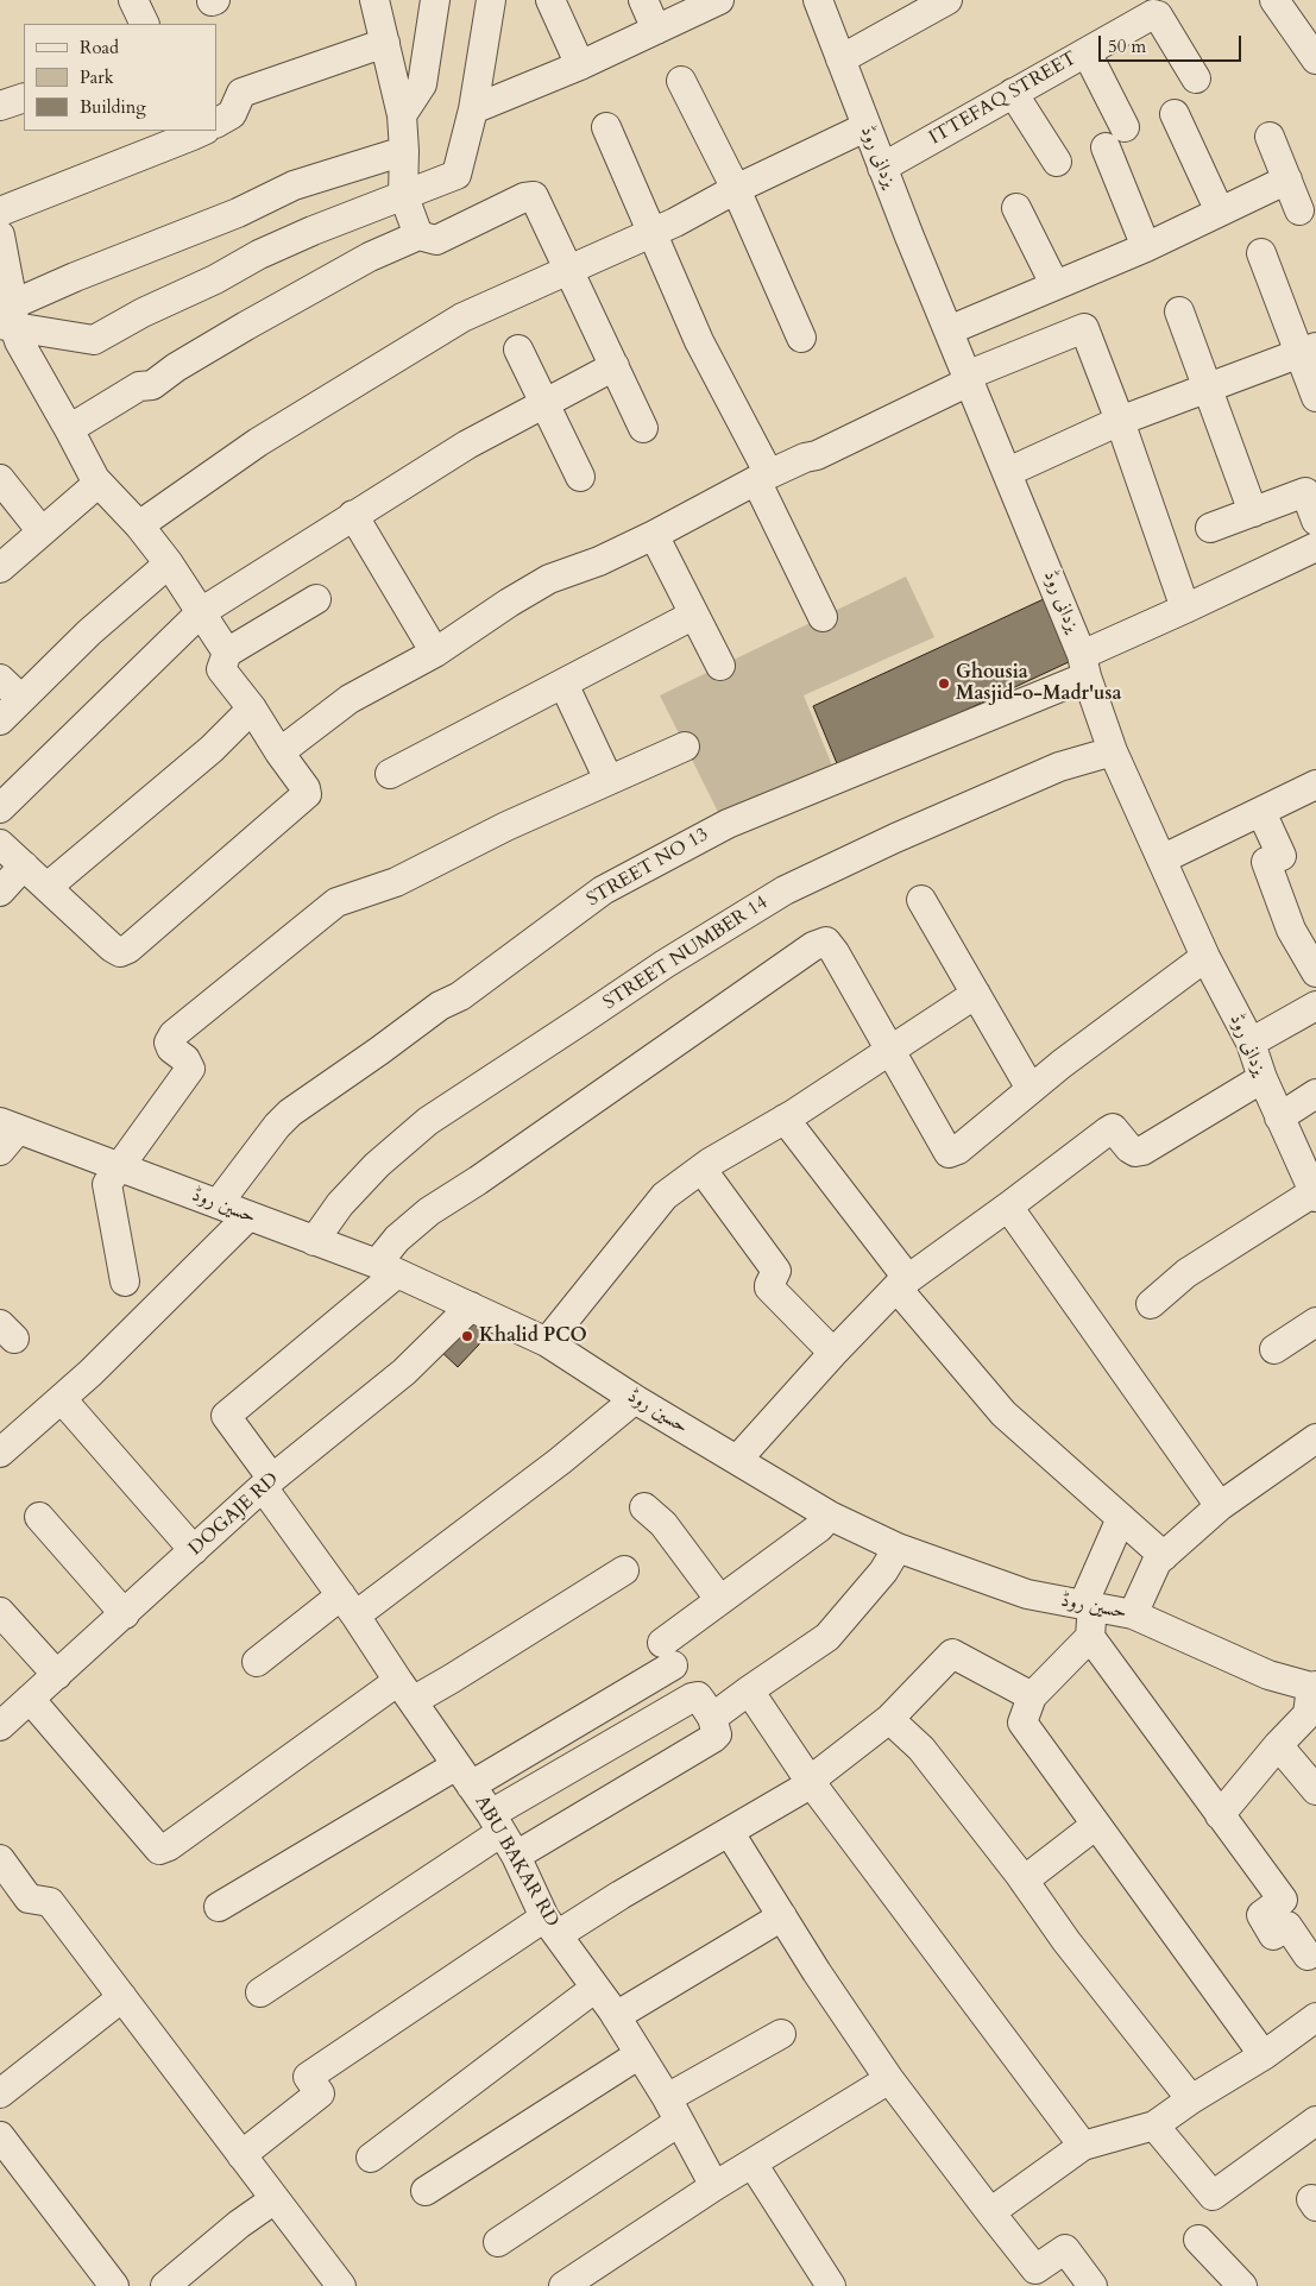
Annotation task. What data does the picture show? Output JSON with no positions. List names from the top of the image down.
{
  "streets": {
    "street": [
      "ITTEFAQ STREET",
      "یزدانی روڈ",
      "STREET NO 13",
      "STREET NUMBER 14",
      "حسین روڈ",
      "DOGAJE RD",
      "ABU BAKAR RD"
    ]
  },
  "crossings": [
    ["ITTEFAQ STREET", "یزدانی روڈ"],
    ["یزدانی روڈ", "STREET NO 13"],
    ["یزدانی روڈ", "STREET NUMBER 14"],
    ["STREET NO 13", "حسین روڈ"],
    ["STREET NUMBER 14", "حسین روڈ"],
    ["حسین روڈ", "DOGAJE RD"],
    ["حسین روڈ", "ABU BAKAR RD"],
    ["DOGAJE RD", "ABU BAKAR RD"]
  ],
  "places": ["Ghousia Masjid-o-Madr'usa", "Khalid PCO"],
  "legend": ["Road", "Park", "Building"],
  "scale_bar": "50 m"
}
